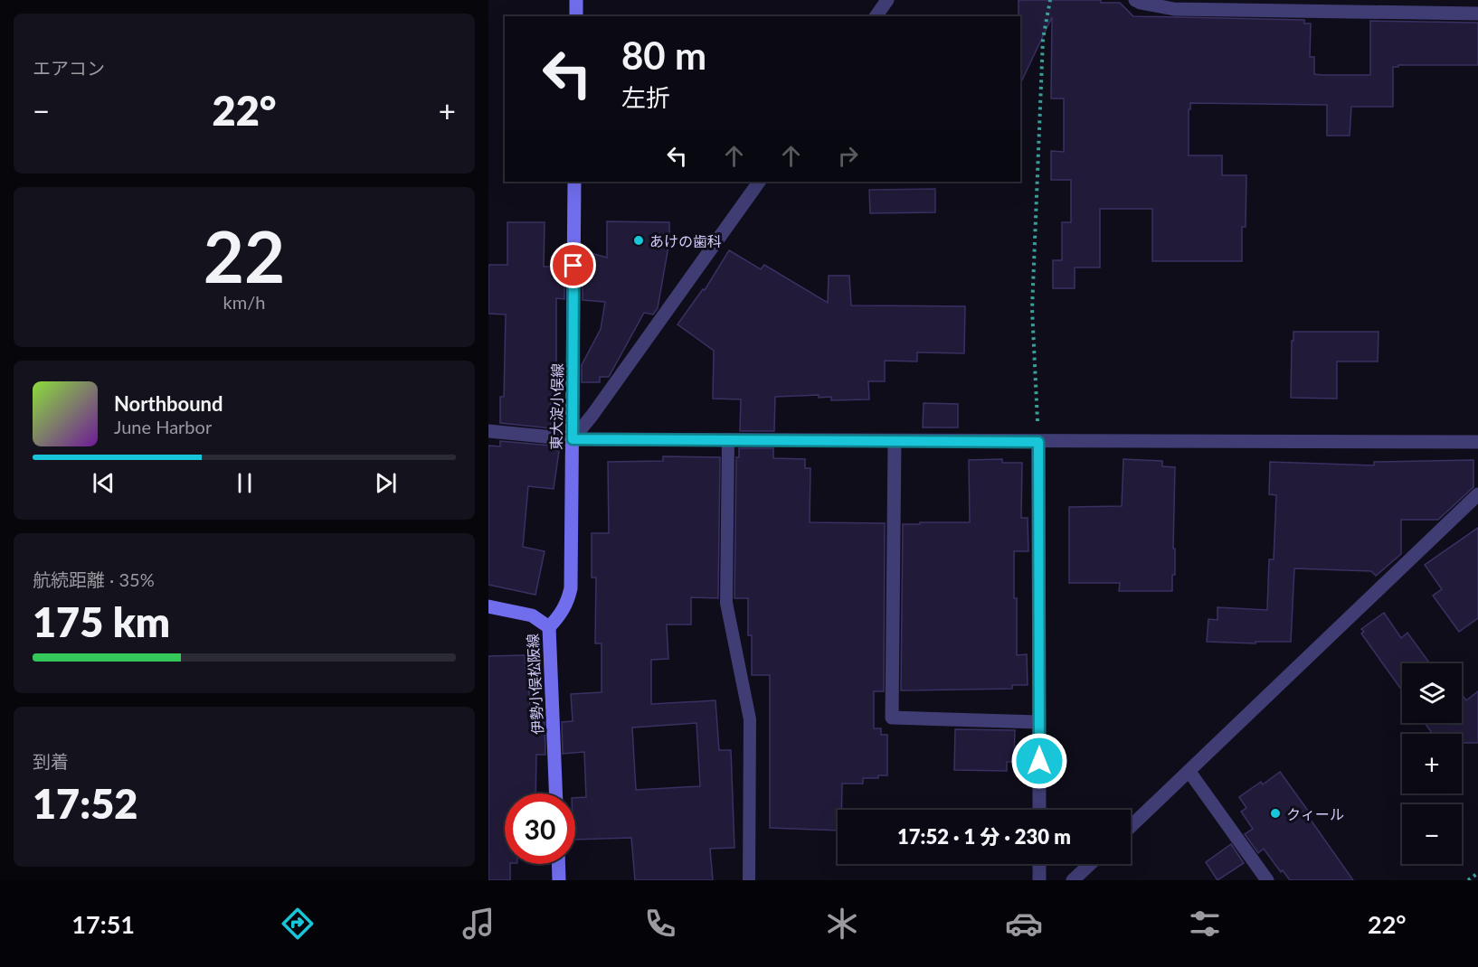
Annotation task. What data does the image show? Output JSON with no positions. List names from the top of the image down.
{
  "streets": {
    "main road": ["東大淀小俣線", "伊勢小俣松阪線"]
  },
  "crossings": [
    ["東大淀小俣線", "伊勢小俣松阪線"]
  ],
  "places": ["あけの歯科", "クィール"],
  "page": {
    "tile": [
      "エアコン",
      ["22", "km/h"],
      ["航続距離 · 35%", "175 km"],
      ["到着", "17:52"]
    ],
    "turn": ["80 m", "左折"],
    "heat": ["−", "22°", "+"],
    "song": ["Northbound", "June Harbor"],
    "map_buttons": ["+", "−"],
    "limit": "30",
    "trip": "17:52 · 1 分 · 230 m",
    "tabs": ["17:51", "22°"]
  }
}
